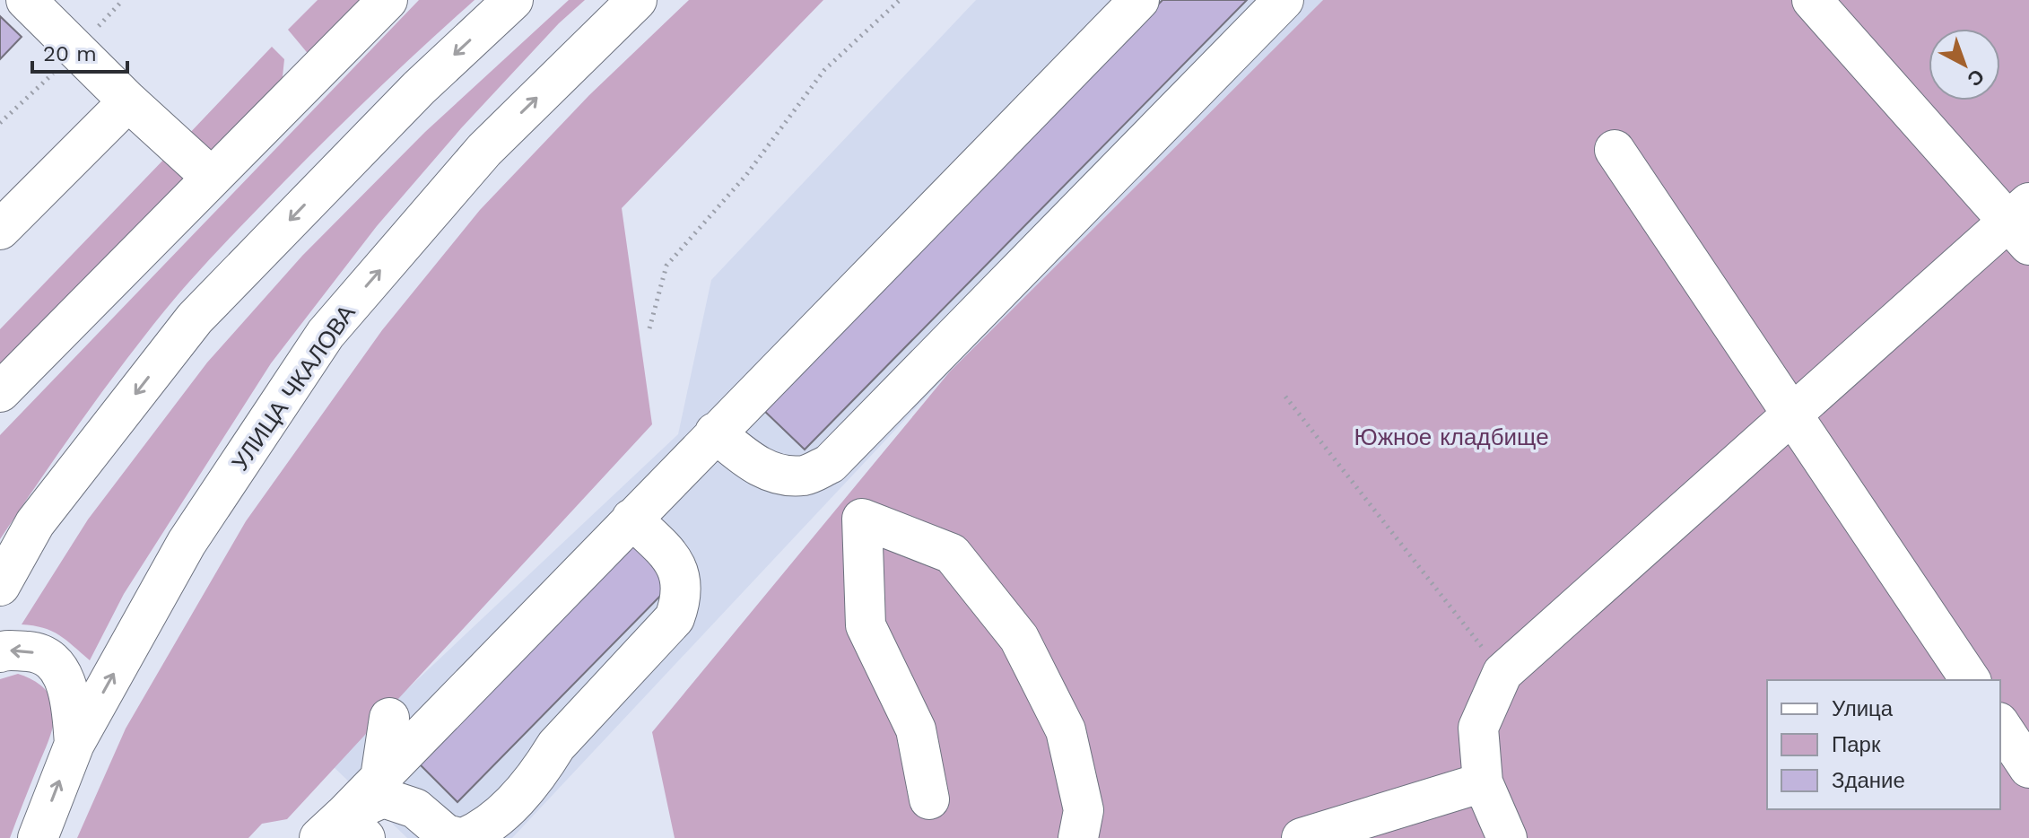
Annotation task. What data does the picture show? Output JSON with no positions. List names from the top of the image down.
{
  "streets": {
    "main road": ["УЛИЦА ЧКАЛОВА"]
  },
  "parks": ["Южное кладбище"],
  "legend": ["Улица", "Парк", "Здание"],
  "scale_bar": "20 m",
  "north": "bottom right"
}
